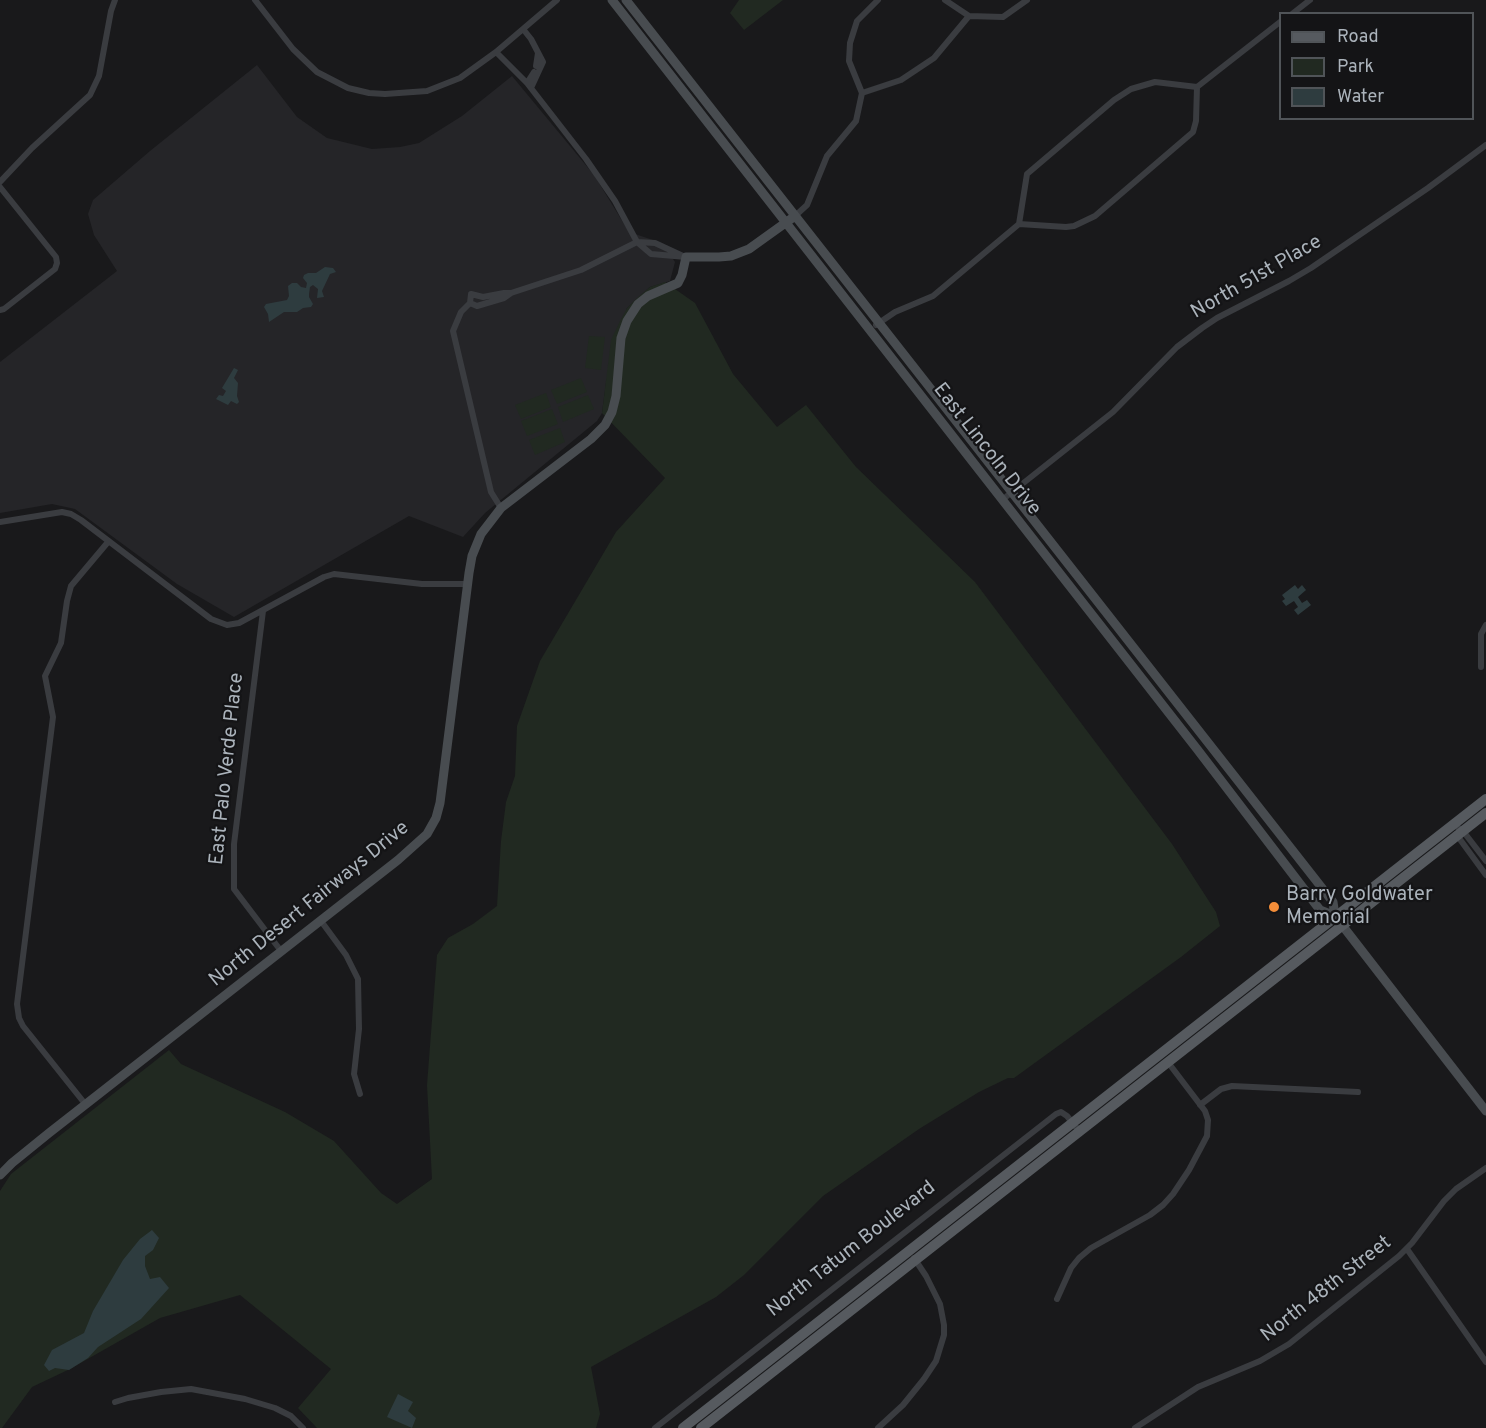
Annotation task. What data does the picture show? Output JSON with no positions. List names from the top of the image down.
{
  "streets": {
    "main road": ["East Lincoln Drive", "North Desert Fairways Drive", "North Tatum Boulevard"],
    "street": ["North 51st Place", "East Palo Verde Place", "North 48th Street"]
  },
  "crossings": [
    ["North 51st Place", "East Lincoln Drive"],
    ["East Lincoln Drive", "North Tatum Boulevard"],
    ["East Palo Verde Place", "North Desert Fairways Drive"]
  ],
  "places": ["Barry Goldwater Memorial"],
  "legend": ["Road", "Park", "Water"]
}
